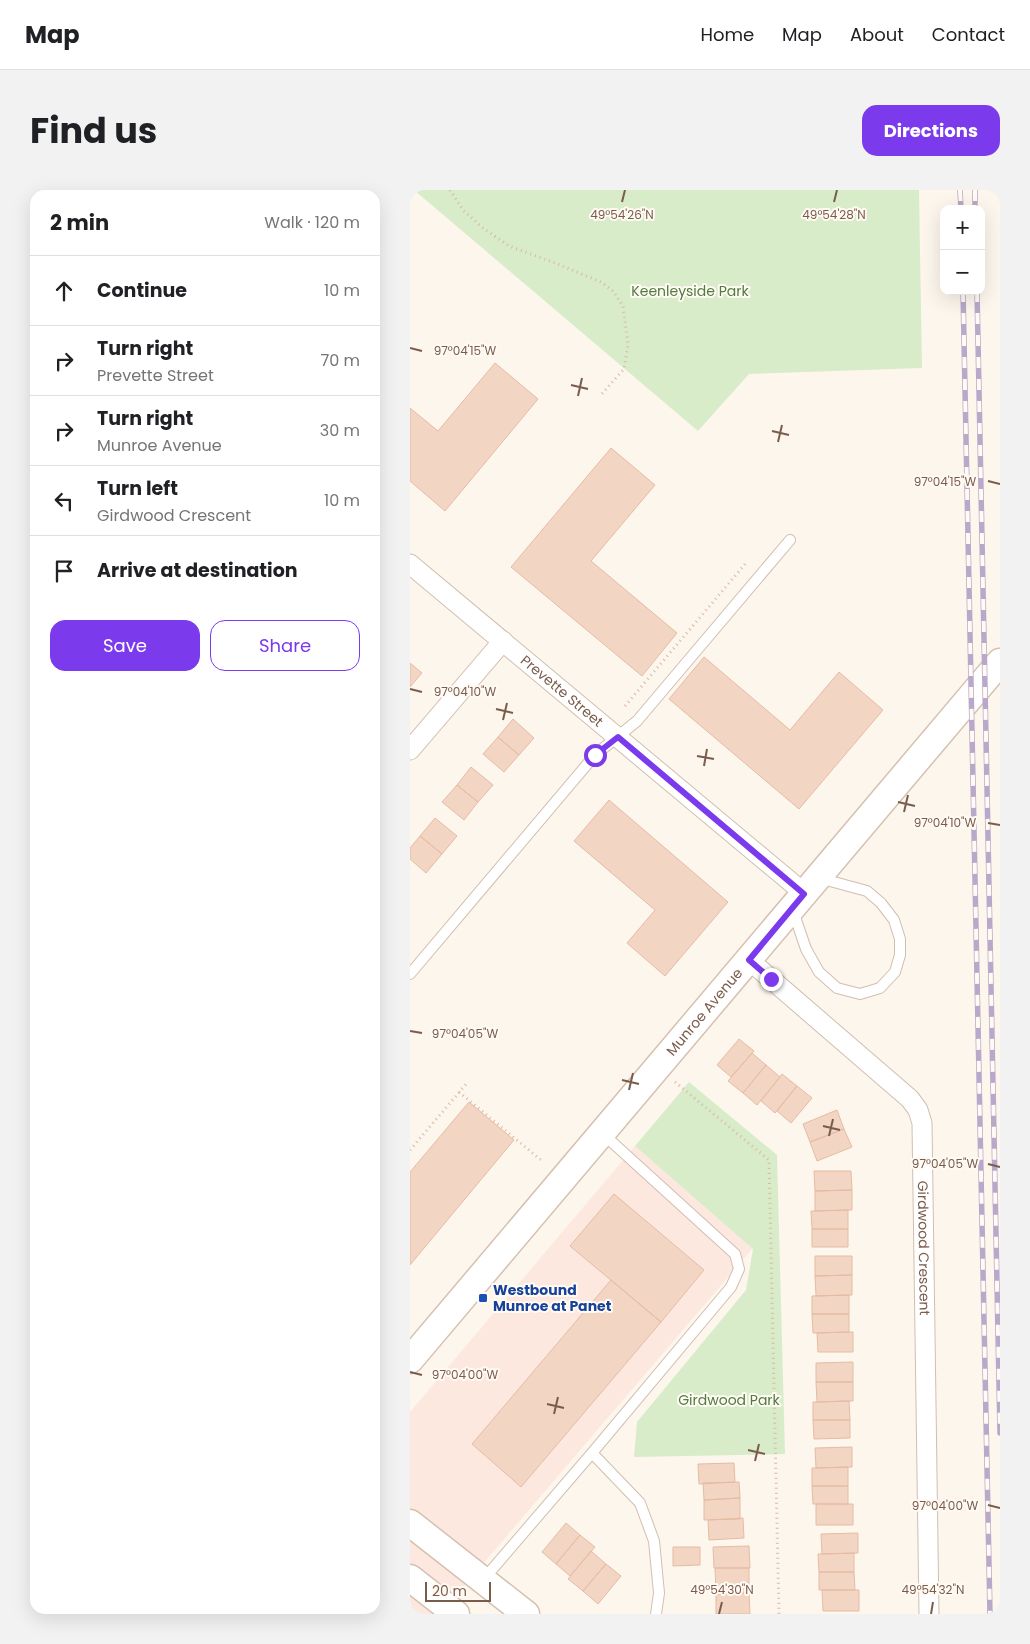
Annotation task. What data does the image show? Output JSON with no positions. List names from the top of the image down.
{
  "streets": {
    "street": ["Prevette Street", "Munroe Avenue", "Girdwood Crescent"]
  },
  "crossings": [
    ["Prevette Street", "Munroe Avenue"],
    ["Munroe Avenue", "Girdwood Crescent"]
  ],
  "parks": ["Keenleyside Park", "Girdwood Park"],
  "places": {
    "transit": ["Westbound Munroe at Panet"]
  },
  "scale_bar": "20 m",
  "page": {
    "header": "Map",
    "nav": [
      "Home",
      "Map",
      "About",
      "Contact"
    ],
    "title": "Find us",
    "buttons": [
      "Directions",
      ["Save", "Share"]
    ],
    "heading": ["2 min", "Walk · 120 m"],
    "map_buttons": ["+", "−"],
    "list": [
      ["Continue", "10 m"],
      ["Turn right", "Prevette Street", "70 m"],
      ["Turn right", "Munroe Avenue", "30 m"],
      ["Turn left", "Girdwood Crescent", "10 m"],
      "Arrive at destination"
    ],
    "scale": "20 m"
  },
  "coordinates": [
    "49°54'26\"N",
    "49°54'28\"N",
    "97°04'15\"W",
    "97°04'10\"W",
    "97°04'05\"W",
    "97°04'00\"W",
    "49°54'30\"N",
    "49°54'32\"N"
  ]
}
